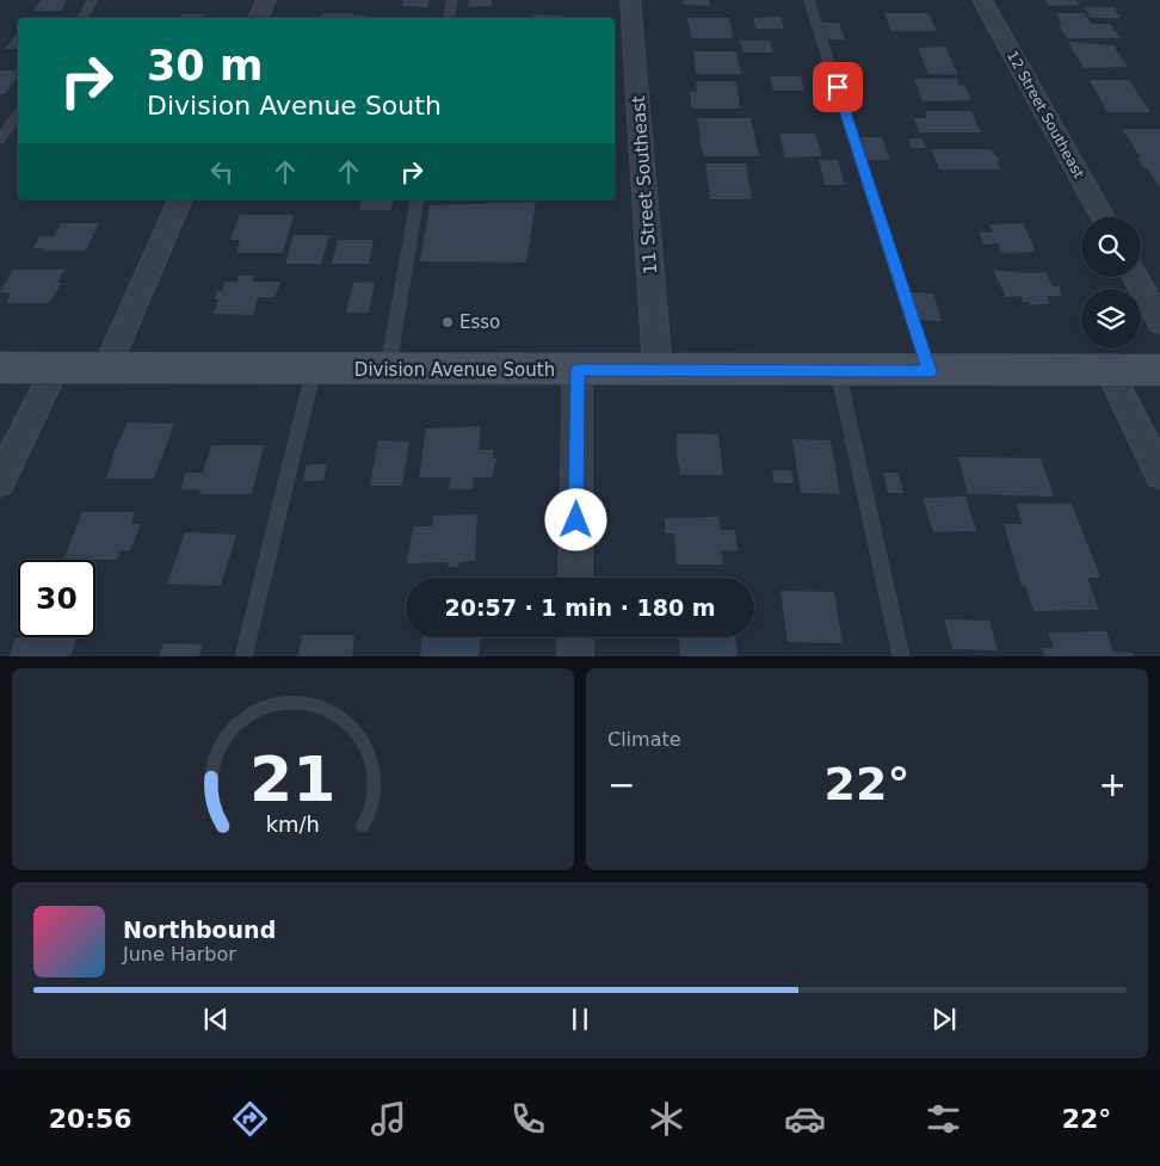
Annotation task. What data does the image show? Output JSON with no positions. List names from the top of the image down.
{
  "streets": {
    "street": ["12 Street Southeast", "11 Street Southeast", "Division Avenue South"]
  },
  "crossings": [
    ["11 Street Southeast", "Division Avenue South"]
  ],
  "places": ["Esso"],
  "page": {
    "turn": ["30 m", "Division Avenue South"],
    "limit": "30",
    "trip": "20:57 · 1 min · 180 m",
    "tile": "Climate",
    "heat": ["−", "22°", "+"],
    "song": ["Northbound", "June Harbor"],
    "tabs": ["20:56", "22°"],
    "gauge": ["21", "km/h"]
  }
}
